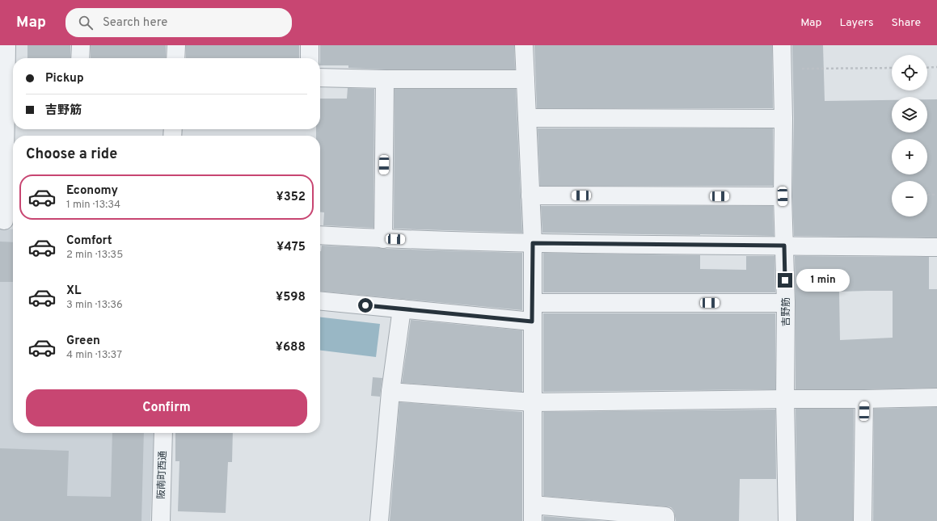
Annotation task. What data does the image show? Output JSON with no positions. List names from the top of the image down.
{
  "streets": {
    "street": ["吉野筋", "阪南町西通"]
  },
  "page": {
    "header": "Map",
    "search": "Search here",
    "nav": ["Map", "Layers", "Share"],
    "map_buttons": ["+", "−"],
    "banner": ["Pickup", "吉野筋"],
    "heading": "Choose a ride",
    "list": [
      {
        "name": "Economy",
        "note": "1 min · 13:34",
        "value": "¥352"
      },
      {
        "name": "Comfort",
        "note": "2 min · 13:35",
        "value": "¥475"
      },
      {
        "name": "XL",
        "note": "3 min · 13:36",
        "value": "¥598"
      },
      {
        "name": "Green",
        "note": "4 min · 13:37",
        "value": "¥688"
      }
    ],
    "bubble": "1 min",
    "buttons": "Confirm"
  }
}
